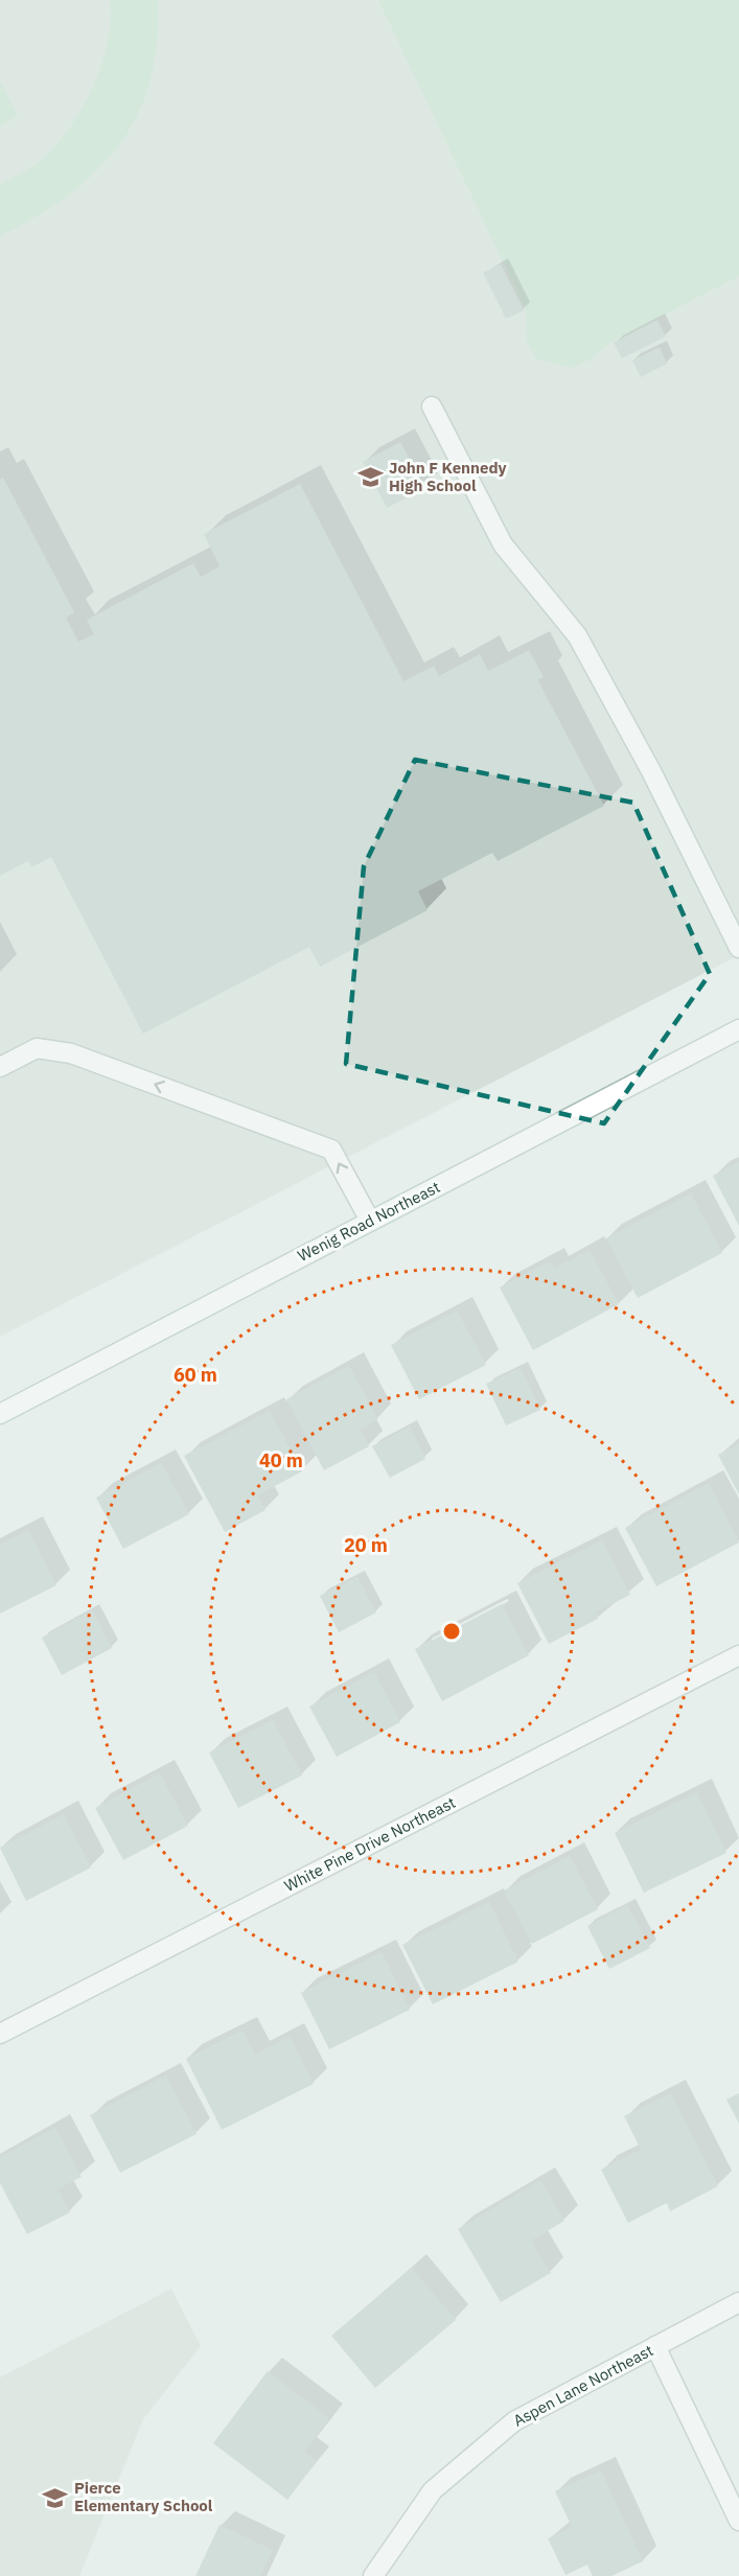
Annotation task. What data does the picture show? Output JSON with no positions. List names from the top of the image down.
{
  "streets": {
    "street": ["Wenig Road Northeast", "White Pine Drive Northeast", "Aspen Lane Northeast"]
  },
  "places": {
    "school or university": ["John F Kennedy High School", "Pierce Elementary School"]
  },
  "rings": ["60 m", "40 m", "20 m"]
}
